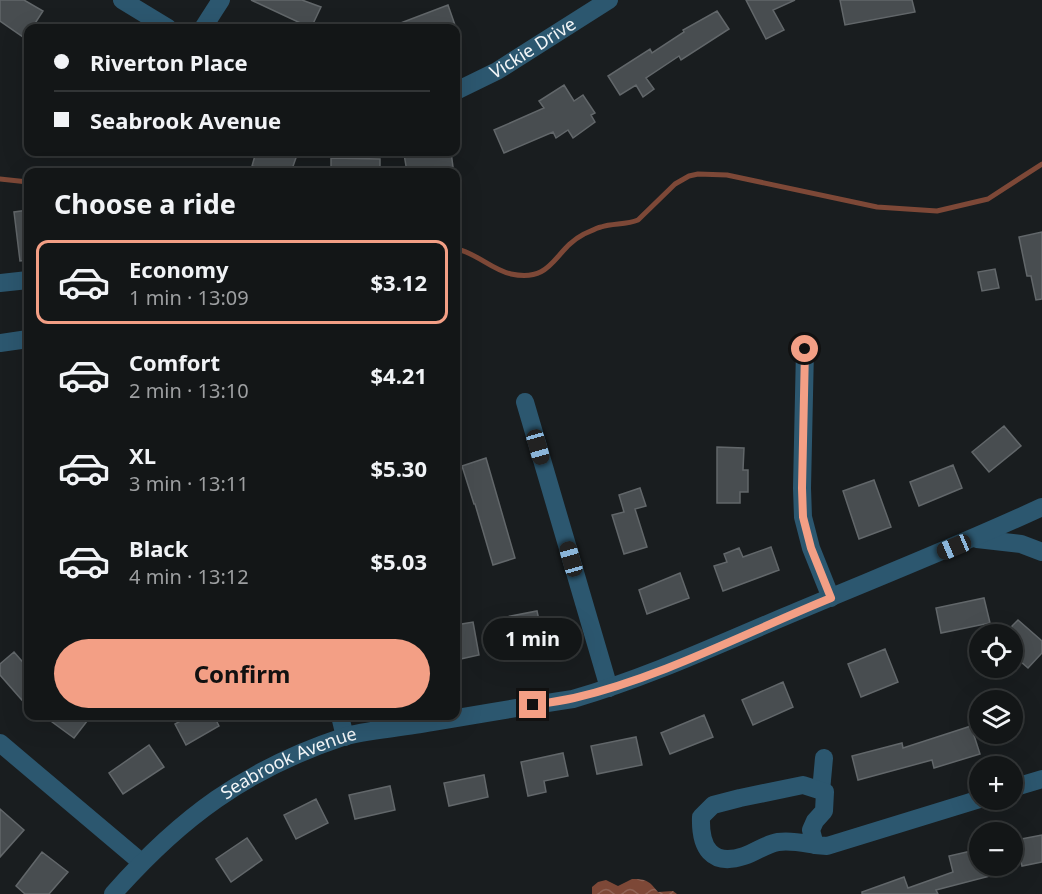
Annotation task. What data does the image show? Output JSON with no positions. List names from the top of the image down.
{
  "streets": {
    "street": ["Vickie Drive", "Seabrook Avenue"]
  },
  "page": {
    "banner": ["Riverton Place", "Seabrook Avenue"],
    "heading": "Choose a ride",
    "list": [
      {
        "name": "Economy",
        "note": "1 min · 13:09",
        "value": "$3.12"
      },
      {
        "name": "Comfort",
        "note": "2 min · 13:10",
        "value": "$4.21"
      },
      {
        "name": "XL",
        "note": "3 min · 13:11",
        "value": "$5.30"
      },
      {
        "name": "Black",
        "note": "4 min · 13:12",
        "value": "$5.03"
      }
    ],
    "bubble": "1 min",
    "map_buttons": ["+", "−"],
    "buttons": "Confirm"
  }
}
